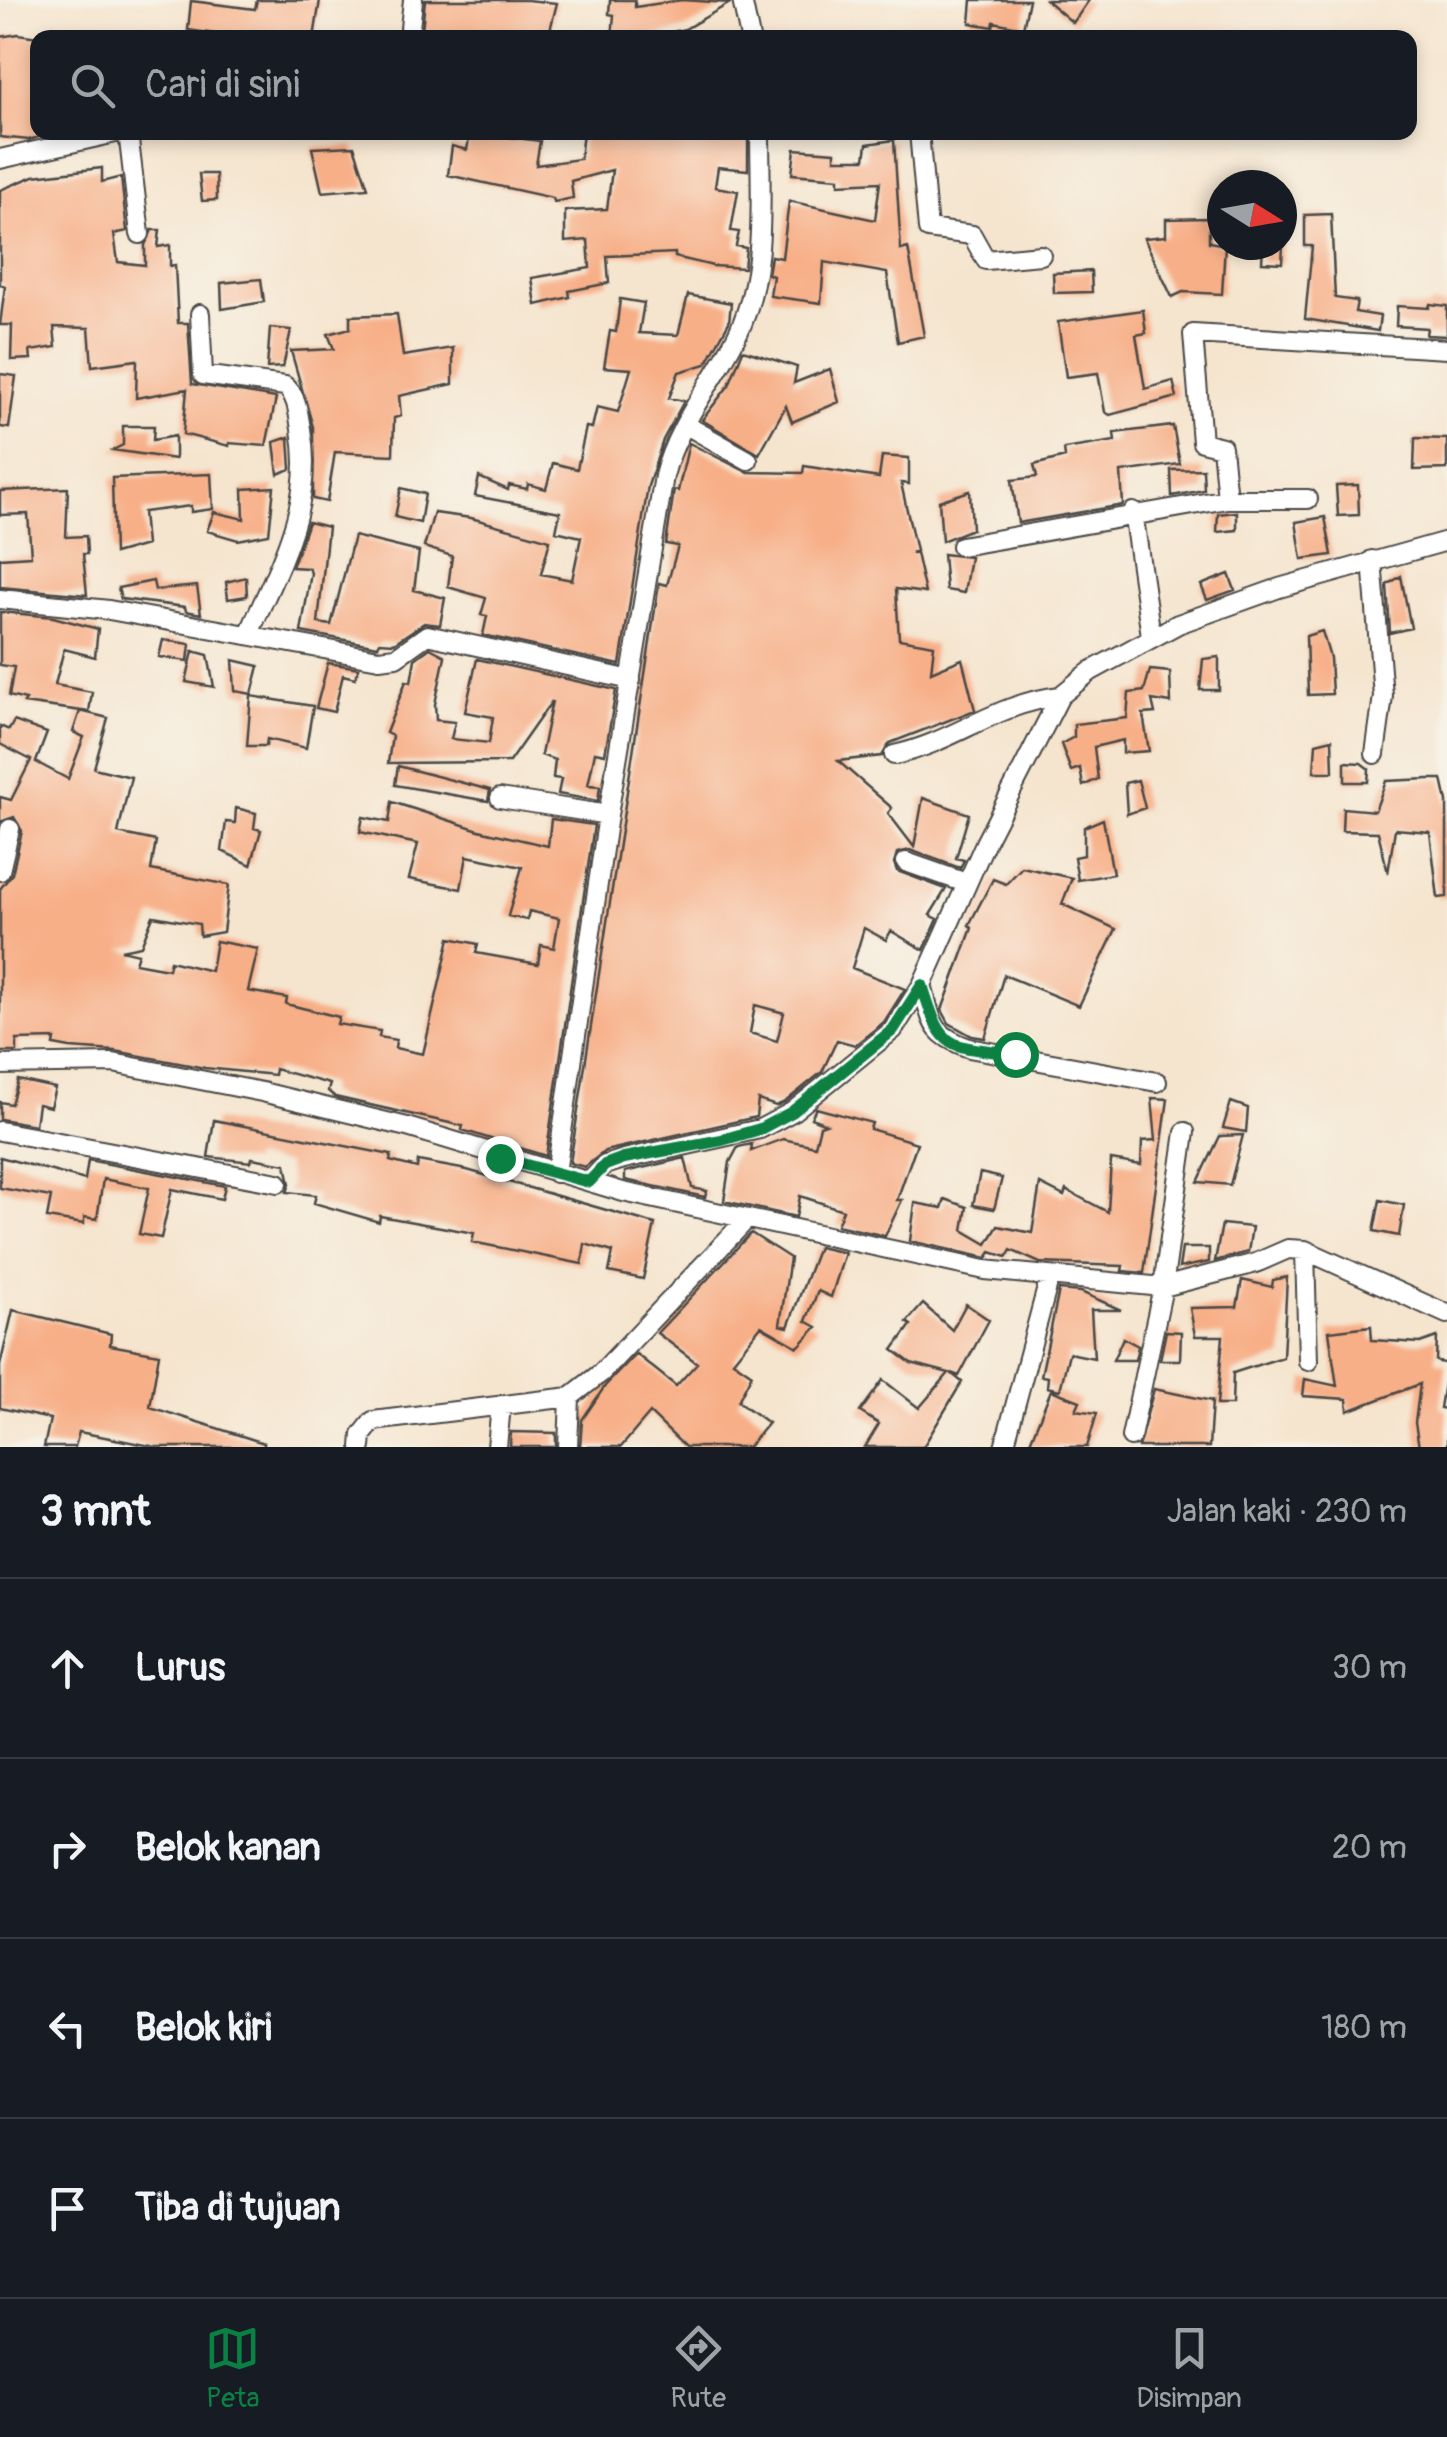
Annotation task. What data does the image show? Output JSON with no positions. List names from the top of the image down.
{
  "north": "right",
  "page": {
    "search": "Cari di sini",
    "heading": ["3 mnt", "Jalan kaki · 230 m"],
    "list": [
      ["Lurus", "30 m"],
      ["Belok kanan", "20 m"],
      ["Belok kiri", "180 m"],
      "Tiba di tujuan"
    ],
    "nav": ["Peta", "Rute", "Disimpan"]
  }
}
